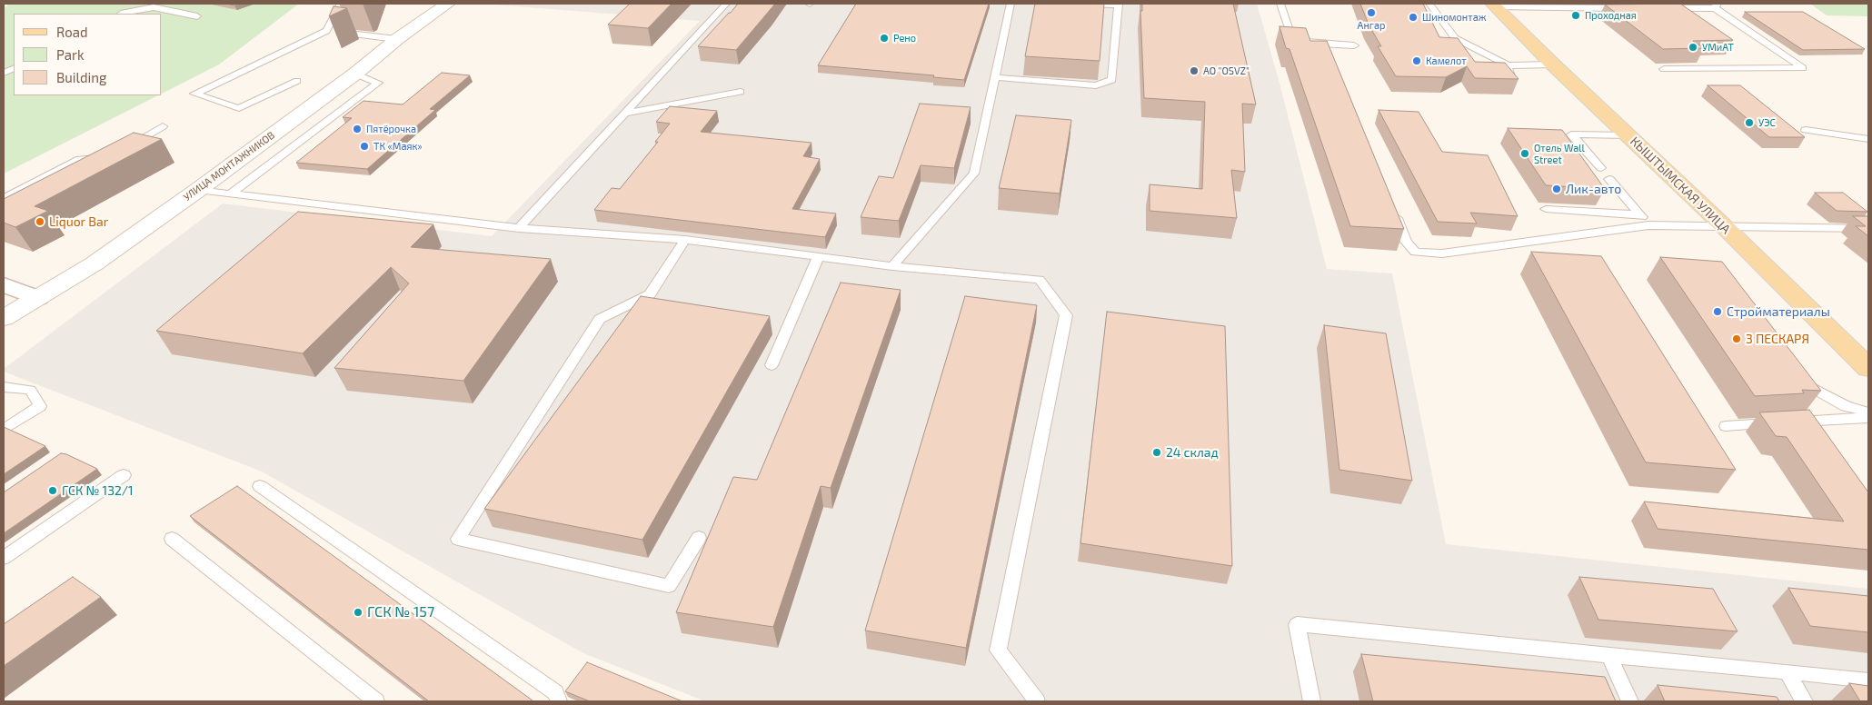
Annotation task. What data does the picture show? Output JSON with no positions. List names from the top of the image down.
{
  "streets": {
    "main road": ["КЫШТЫМСКАЯ УЛИЦА"],
    "street": ["УЛИЦА МОНТАЖНИКОВ"]
  },
  "places": [
    "Ангар",
    "Проходная",
    "Шиномонтаж",
    "Рено",
    "УМиАТ",
    "Камелот",
    "AO \"OSVZ\"",
    "УЭС",
    "Пятёрочка",
    "ТК «Маяк»",
    "Отель Wall Street",
    "Лик-авто",
    "Liquor Bar",
    "Стройматериалы",
    "3 ПЕСКАРЯ",
    "24 склад",
    "ГСК № 132/1",
    "ГСК № 157"
  ],
  "legend": ["Road", "Park", "Building"]
}
